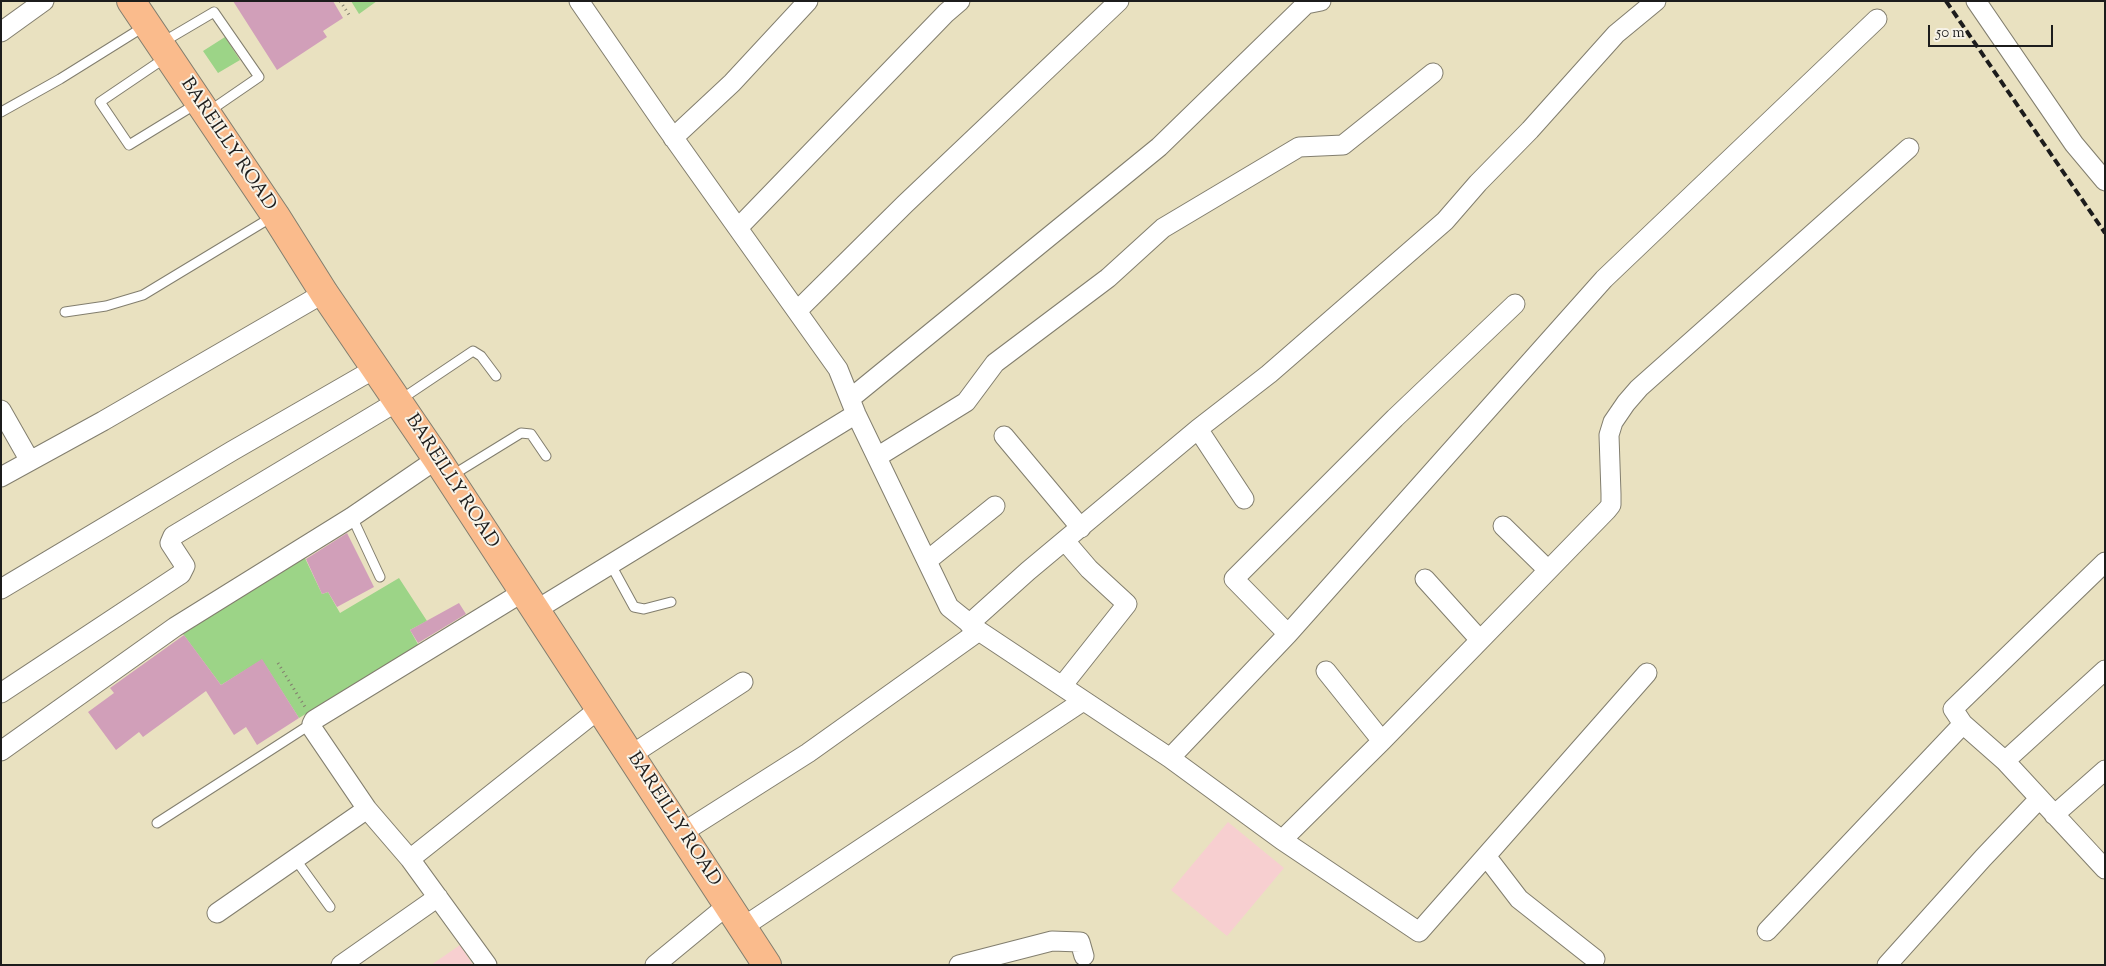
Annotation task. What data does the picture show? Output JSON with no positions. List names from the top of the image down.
{
  "streets": {
    "highway": ["BAREILLY ROAD"]
  },
  "scale_bar": "50 m"
}
